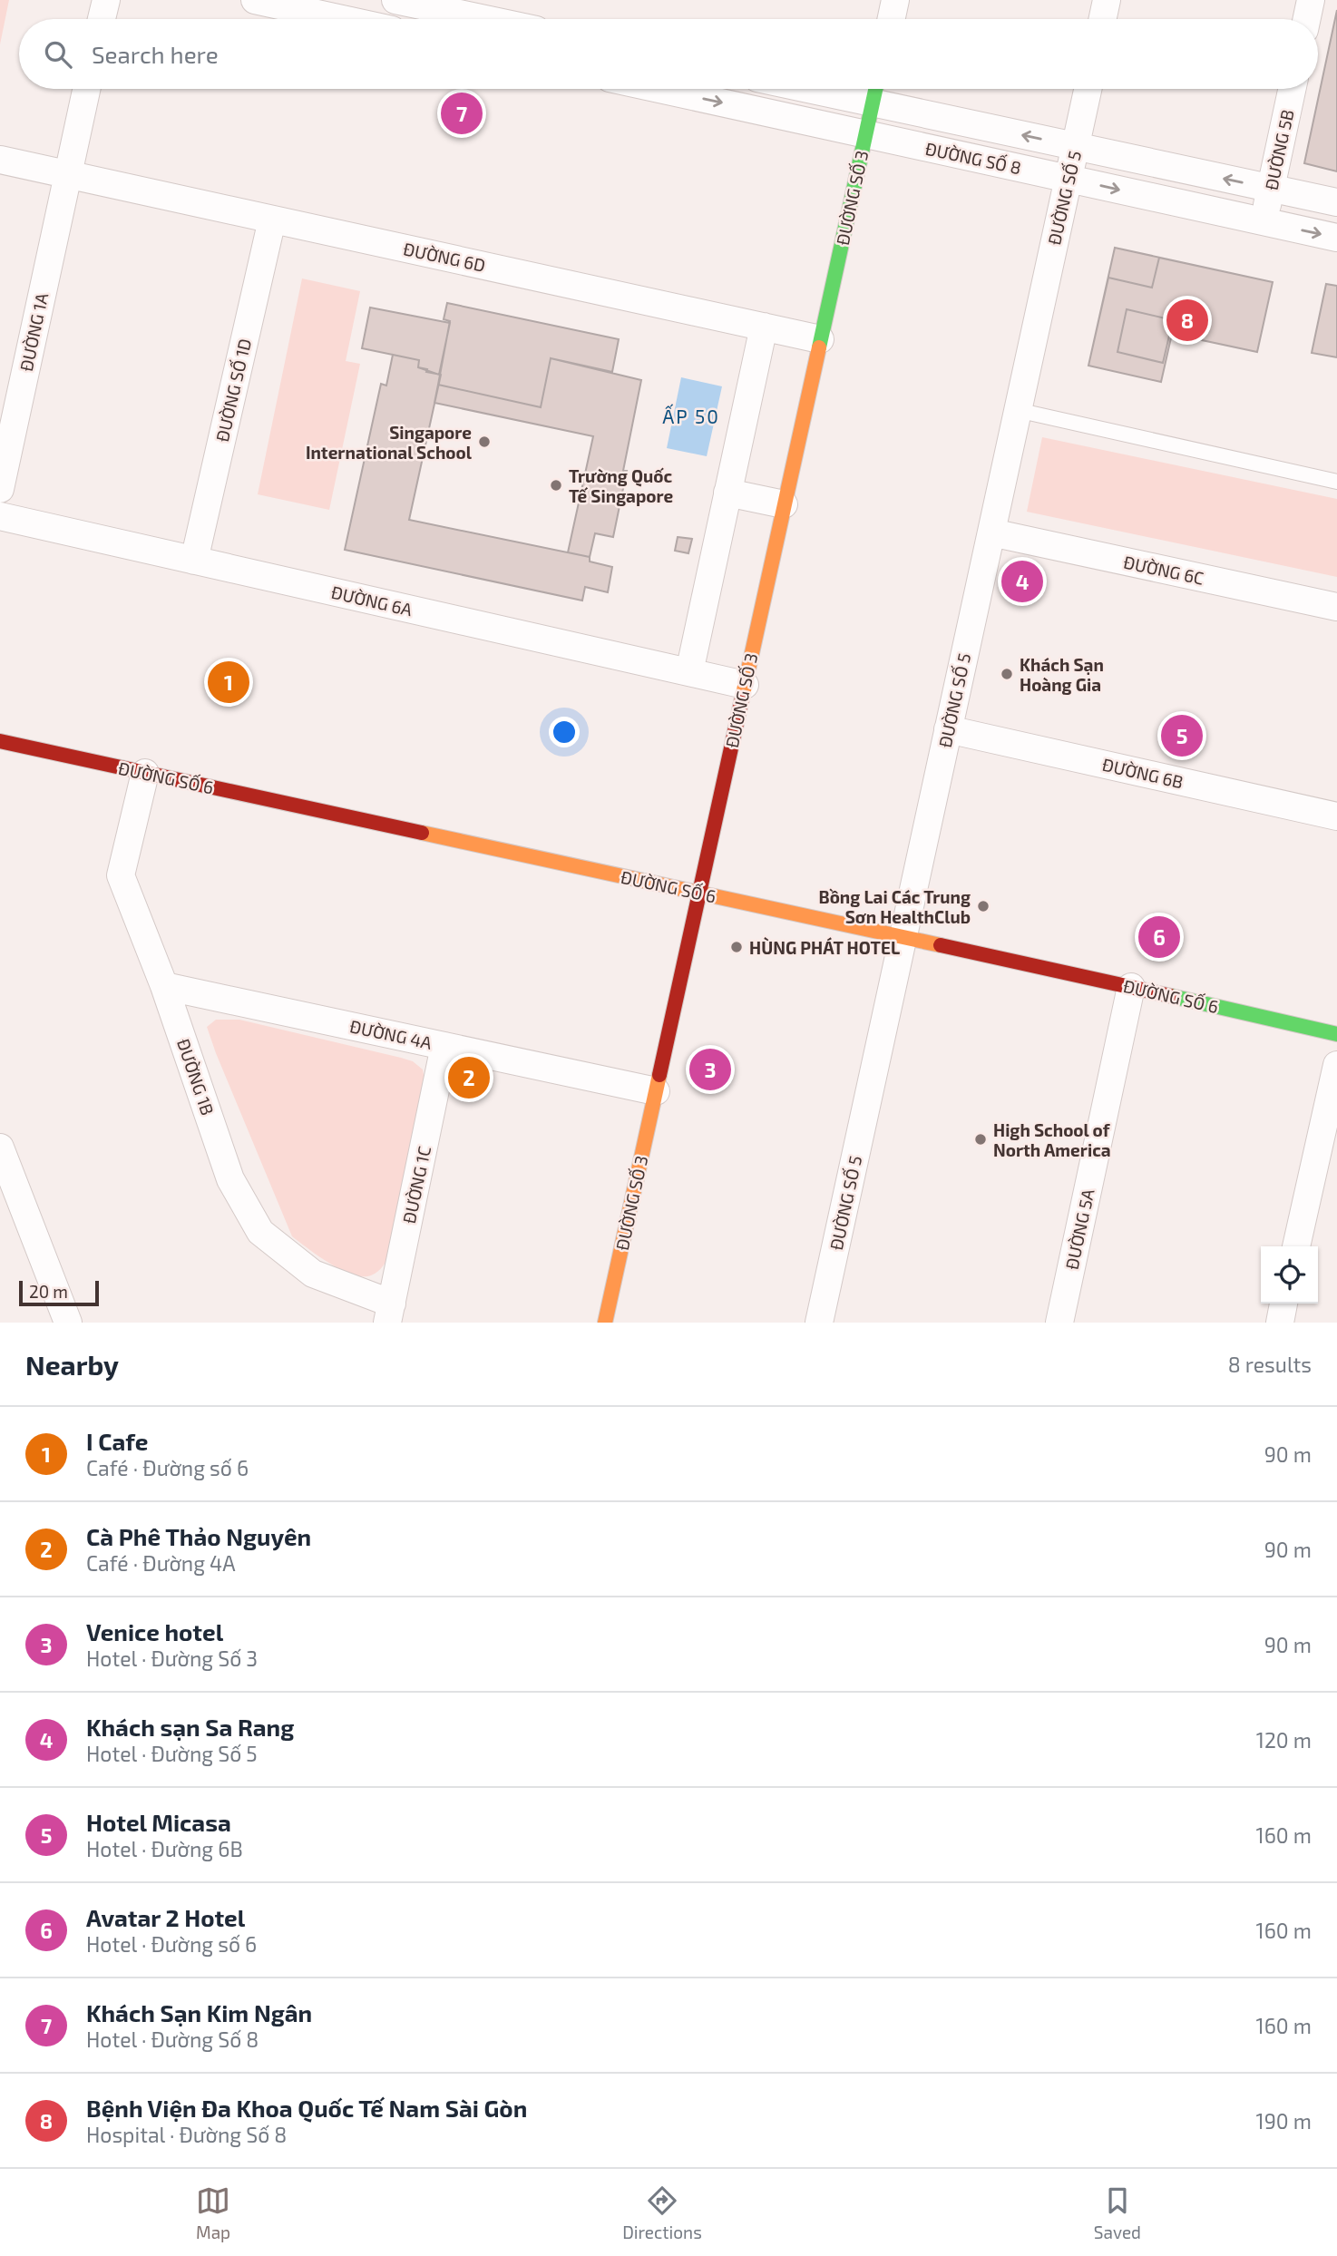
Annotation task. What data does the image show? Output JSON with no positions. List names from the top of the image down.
{
  "streets": {
    "street": [
      "ĐƯỜNG 5B",
      "ĐƯỜNG SỐ 8",
      "ĐƯỜNG SỐ 3",
      "ĐƯỜNG SỐ 5",
      "ĐƯỜNG 6D",
      "ĐƯỜNG 1A",
      "ĐƯỜNG SỐ 1D",
      "ĐƯỜNG 6C",
      "ĐƯỜNG 6A",
      "ĐƯỜNG 6B",
      "ĐƯỜNG SỐ 6",
      "ĐƯỜNG 4A",
      "ĐƯỜNG 1B",
      "ĐƯỜNG 1C",
      "ĐƯỜNG 5A"
    ]
  },
  "crossings": [
    ["ĐƯỜNG 5B", "ĐƯỜNG SỐ 8"],
    ["ĐƯỜNG SỐ 8", "ĐƯỜNG SỐ 3"],
    ["ĐƯỜNG SỐ 8", "ĐƯỜNG SỐ 5"],
    ["ĐƯỜNG SỐ 3", "ĐƯỜNG 6D"],
    ["ĐƯỜNG SỐ 3", "ĐƯỜNG 6A"],
    ["ĐƯỜNG SỐ 3", "ĐƯỜNG SỐ 6"],
    ["ĐƯỜNG SỐ 3", "ĐƯỜNG 4A"],
    ["ĐƯỜNG SỐ 5", "ĐƯỜNG 6C"],
    ["ĐƯỜNG SỐ 5", "ĐƯỜNG 6B"],
    ["ĐƯỜNG SỐ 5", "ĐƯỜNG SỐ 6"],
    ["ĐƯỜNG 6D", "ĐƯỜNG 1A"],
    ["ĐƯỜNG 6D", "ĐƯỜNG SỐ 1D"],
    ["ĐƯỜNG SỐ 1D", "ĐƯỜNG 6A"],
    ["ĐƯỜNG SỐ 6", "ĐƯỜNG 1B"],
    ["ĐƯỜNG SỐ 6", "ĐƯỜNG 5A"],
    ["ĐƯỜNG 4A", "ĐƯỜNG 1B"],
    ["ĐƯỜNG 4A", "ĐƯỜNG 1C"],
    ["ĐƯỜNG 1B", "ĐƯỜNG 1C"]
  ],
  "districts": ["ẤP 50"],
  "places": [
    "Singapore International School",
    "Trường Quốc Tế Singapore",
    "Khách Sạn Hoàng Gia",
    "Bồng Lai Các Trung Sơn HealthClub",
    "HÙNG PHÁT HOTEL",
    "High School of North America"
  ],
  "scale_bar": "20 m",
  "page": {
    "search": "Search here",
    "pins": [
      "7",
      "8",
      "4",
      "1",
      "5",
      "6",
      "3",
      "2"
    ],
    "scale": "20 m",
    "heading": ["Nearby", "8 results"],
    "list": [
      {
        "mark": "1",
        "name": "I Cafe",
        "note": "Café · Đường số 6",
        "value": "90 m"
      },
      {
        "mark": "2",
        "name": "Cà Phê Thảo Nguyên",
        "note": "Café · Đường 4A",
        "value": "90 m"
      },
      {
        "mark": "3",
        "name": "Venice hotel",
        "note": "Hotel · Đường Số 3",
        "value": "90 m"
      },
      {
        "mark": "4",
        "name": "Khách sạn Sa Rang",
        "note": "Hotel · Đường Số 5",
        "value": "120 m"
      },
      {
        "mark": "5",
        "name": "Hotel Micasa",
        "note": "Hotel · Đường 6B",
        "value": "160 m"
      },
      {
        "mark": "6",
        "name": "Avatar 2 Hotel",
        "note": "Hotel · Đường số 6",
        "value": "160 m"
      },
      {
        "mark": "7",
        "name": "Khách Sạn Kim Ngân",
        "note": "Hotel · Đường Số 8",
        "value": "160 m"
      },
      {
        "mark": "8",
        "name": "Bệnh Viện Đa Khoa Quốc Tế Nam Sài Gòn",
        "note": "Hospital · Đường Số 8",
        "value": "190 m"
      }
    ],
    "nav": ["Map", "Directions", "Saved"]
  }
}
